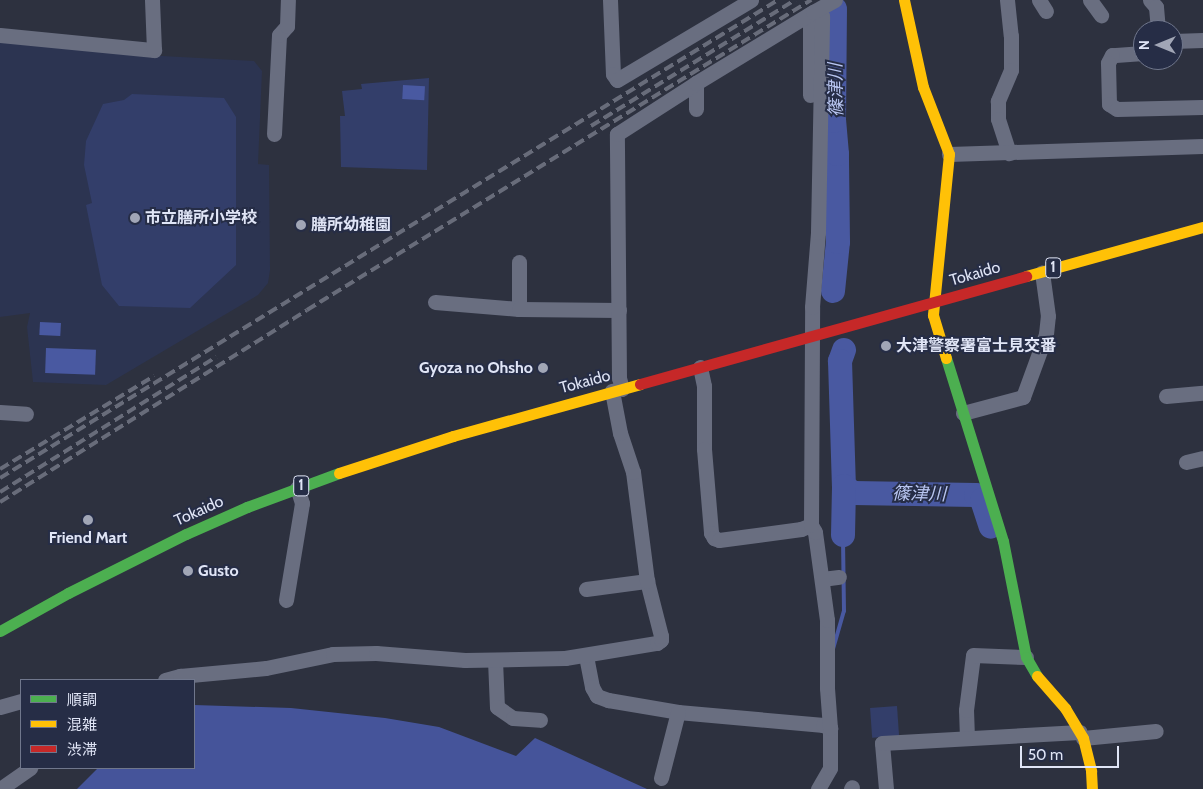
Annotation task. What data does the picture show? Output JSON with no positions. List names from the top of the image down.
{
  "streets": {
    "main road": ["1", "Tokaido"]
  },
  "water": ["篠津川"],
  "places": [
    "市立膳所小学校",
    "膳所幼稚園",
    "大津警察署富士見交番",
    "Gyoza no Ohsho",
    "Friend Mart",
    "Gusto"
  ],
  "legend": ["順調", "混雑", "渋滞"],
  "scale_bar": "50 m",
  "north": "left"
}
